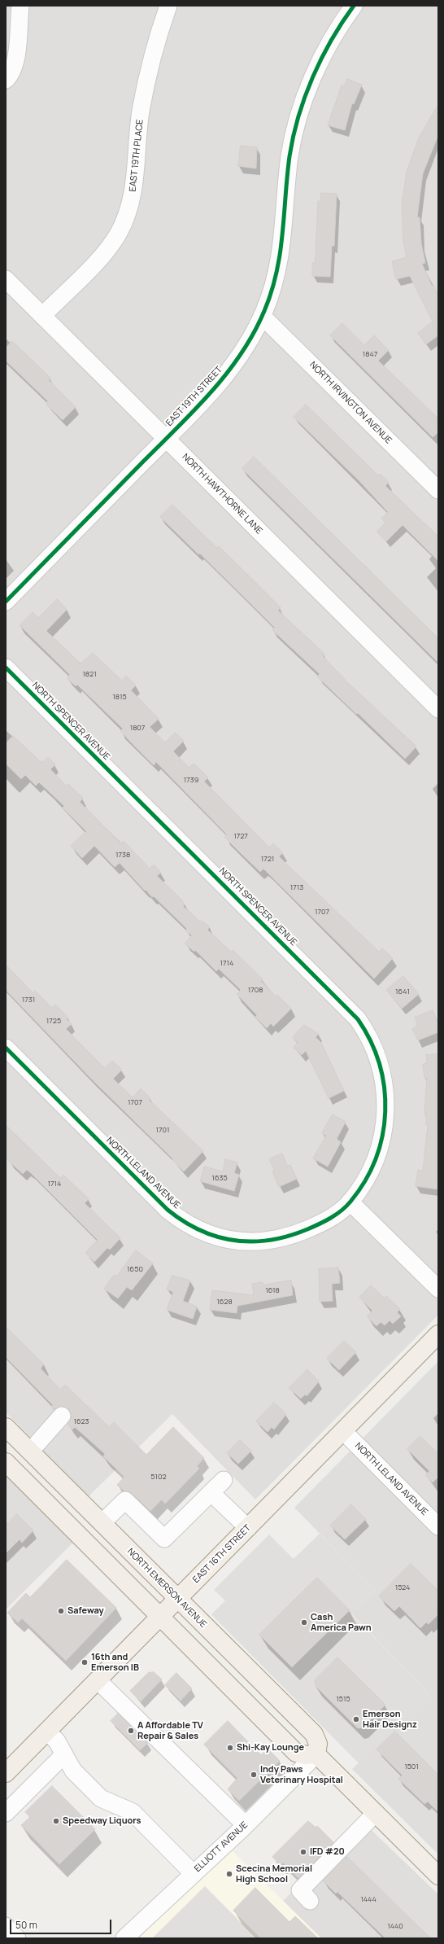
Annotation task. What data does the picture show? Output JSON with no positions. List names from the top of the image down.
{
  "streets": {
    "main road": ["EAST 16TH STREET", "NORTH EMERSON AVENUE"],
    "street": [
      "EAST 19TH PLACE",
      "EAST 19TH STREET",
      "NORTH IRVINGTON AVENUE",
      "NORTH HAWTHORNE LANE",
      "NORTH SPENCER AVENUE",
      "NORTH LELAND AVENUE",
      "ELLIOTT AVENUE"
    ]
  },
  "crossings": [
    ["EAST 19TH PLACE", "NORTH HAWTHORNE LANE"],
    ["EAST 19TH STREET", "NORTH IRVINGTON AVENUE"],
    ["EAST 19TH STREET", "NORTH HAWTHORNE LANE"],
    ["NORTH SPENCER AVENUE", "NORTH LELAND AVENUE"],
    ["NORTH LELAND AVENUE", "EAST 16TH STREET"],
    ["EAST 16TH STREET", "NORTH EMERSON AVENUE"],
    ["NORTH EMERSON AVENUE", "ELLIOTT AVENUE"]
  ],
  "places": [
    "Safeway",
    "Cash America Pawn",
    "16th and Emerson IB",
    "Emerson Hair Designz",
    "A Affordable TV Repair & Sales",
    "Shi-Kay Lounge",
    "Indy Paws Veterinary Hospital",
    "Speedway Liquors",
    "IFD #20",
    "Scecina Memorial High School"
  ],
  "house_numbers": [
    "1847",
    "1821",
    "1815",
    "1807",
    "1739",
    "1727",
    "1738",
    "1721",
    "1713",
    "1707",
    "1714",
    "1708",
    "1641",
    "1731",
    "1725",
    "1707",
    "1701",
    "1635",
    "1714",
    "1650",
    "1618",
    "1628",
    "1623",
    "5102",
    "1524",
    "1515",
    "1501",
    "1444",
    "1440"
  ],
  "scale_bar": "50 m"
}
